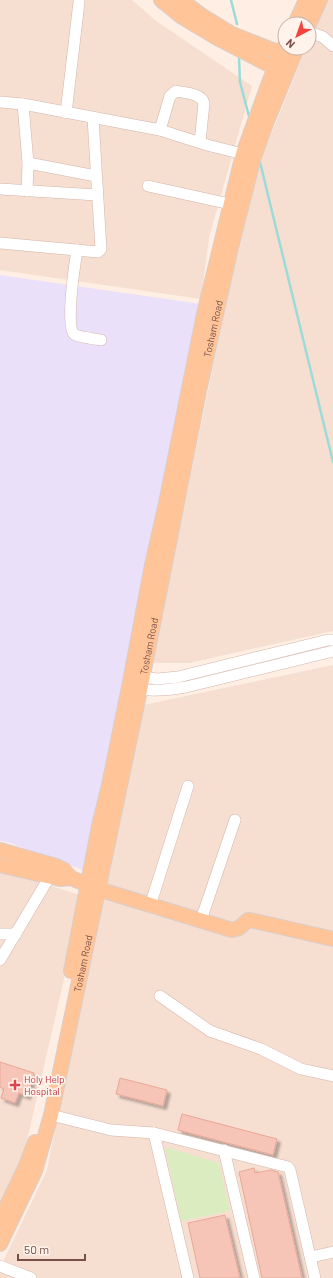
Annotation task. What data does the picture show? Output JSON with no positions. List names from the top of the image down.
{
  "streets": {
    "main road": ["Tosham Road"]
  },
  "places": {
    "health": ["Holy Help Hospital"]
  },
  "scale_bar": "50 m",
  "north": "bottom left"
}
